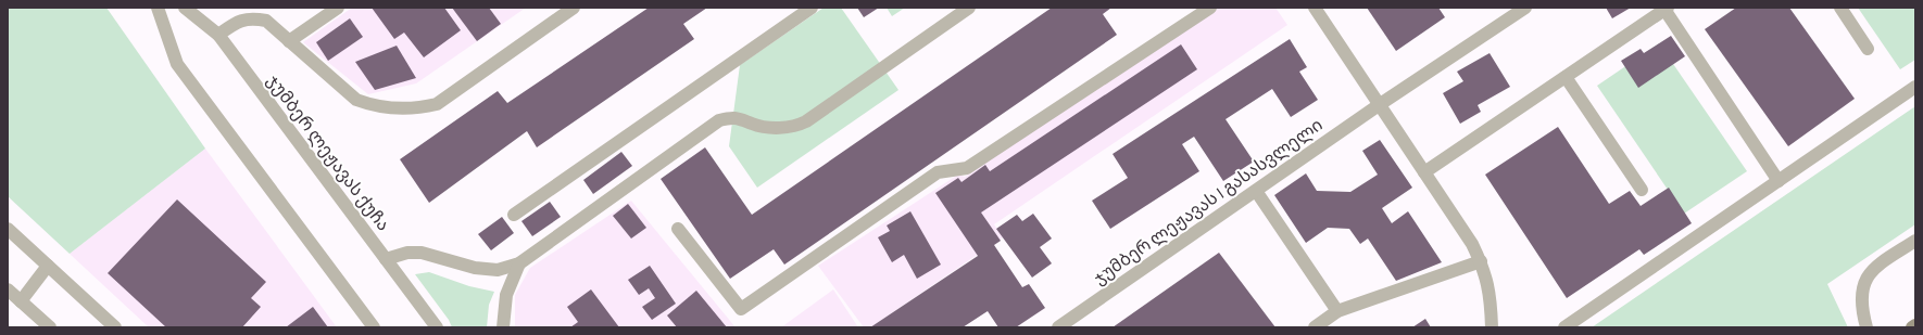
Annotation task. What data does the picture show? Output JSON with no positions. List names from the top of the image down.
{
  "streets": {
    "street": ["ჯუმბერ ლეჟავას ქუჩა", "ჯუმბერ ლეჟავას I გასასვლელი"]
  }
}
